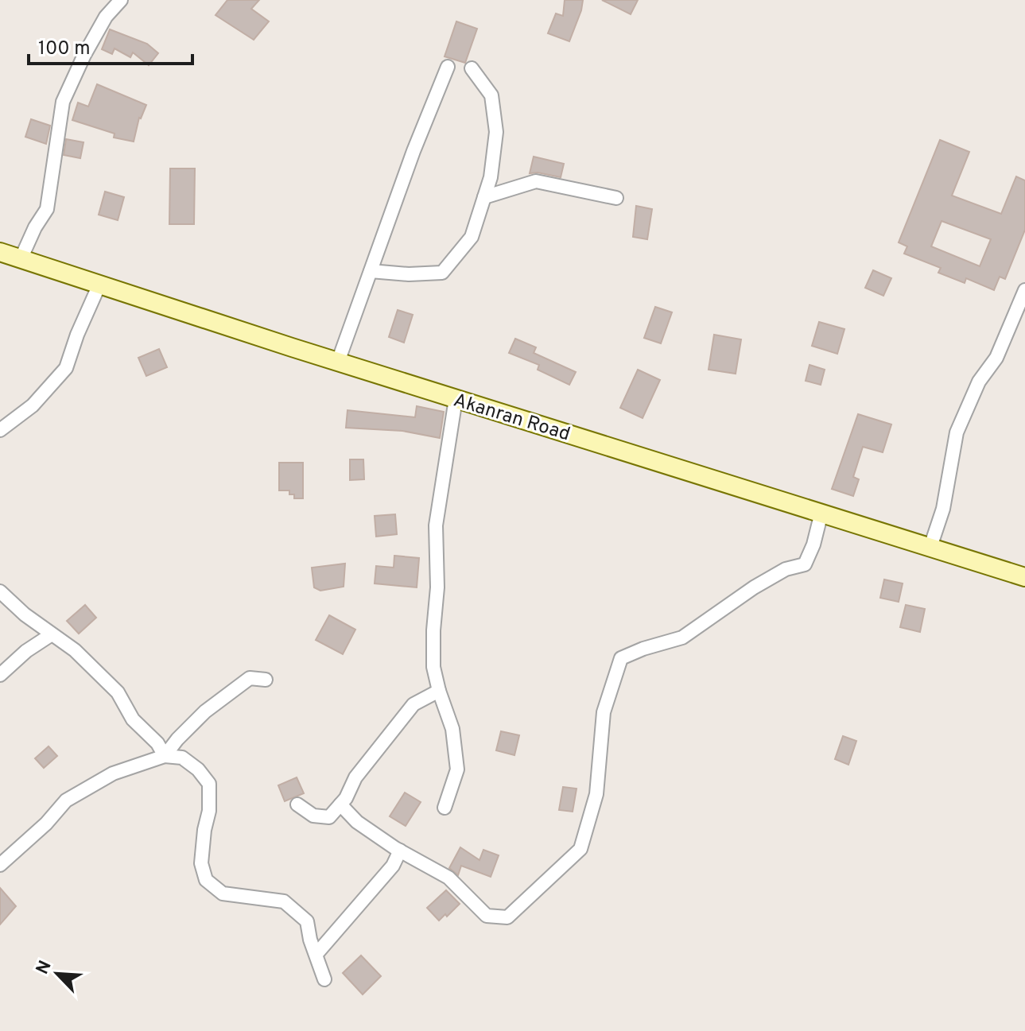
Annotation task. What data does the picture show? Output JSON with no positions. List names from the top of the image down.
{
  "streets": {
    "main road": ["Akanran Road"]
  },
  "scale_bar": "100 m",
  "north": "top left"
}
